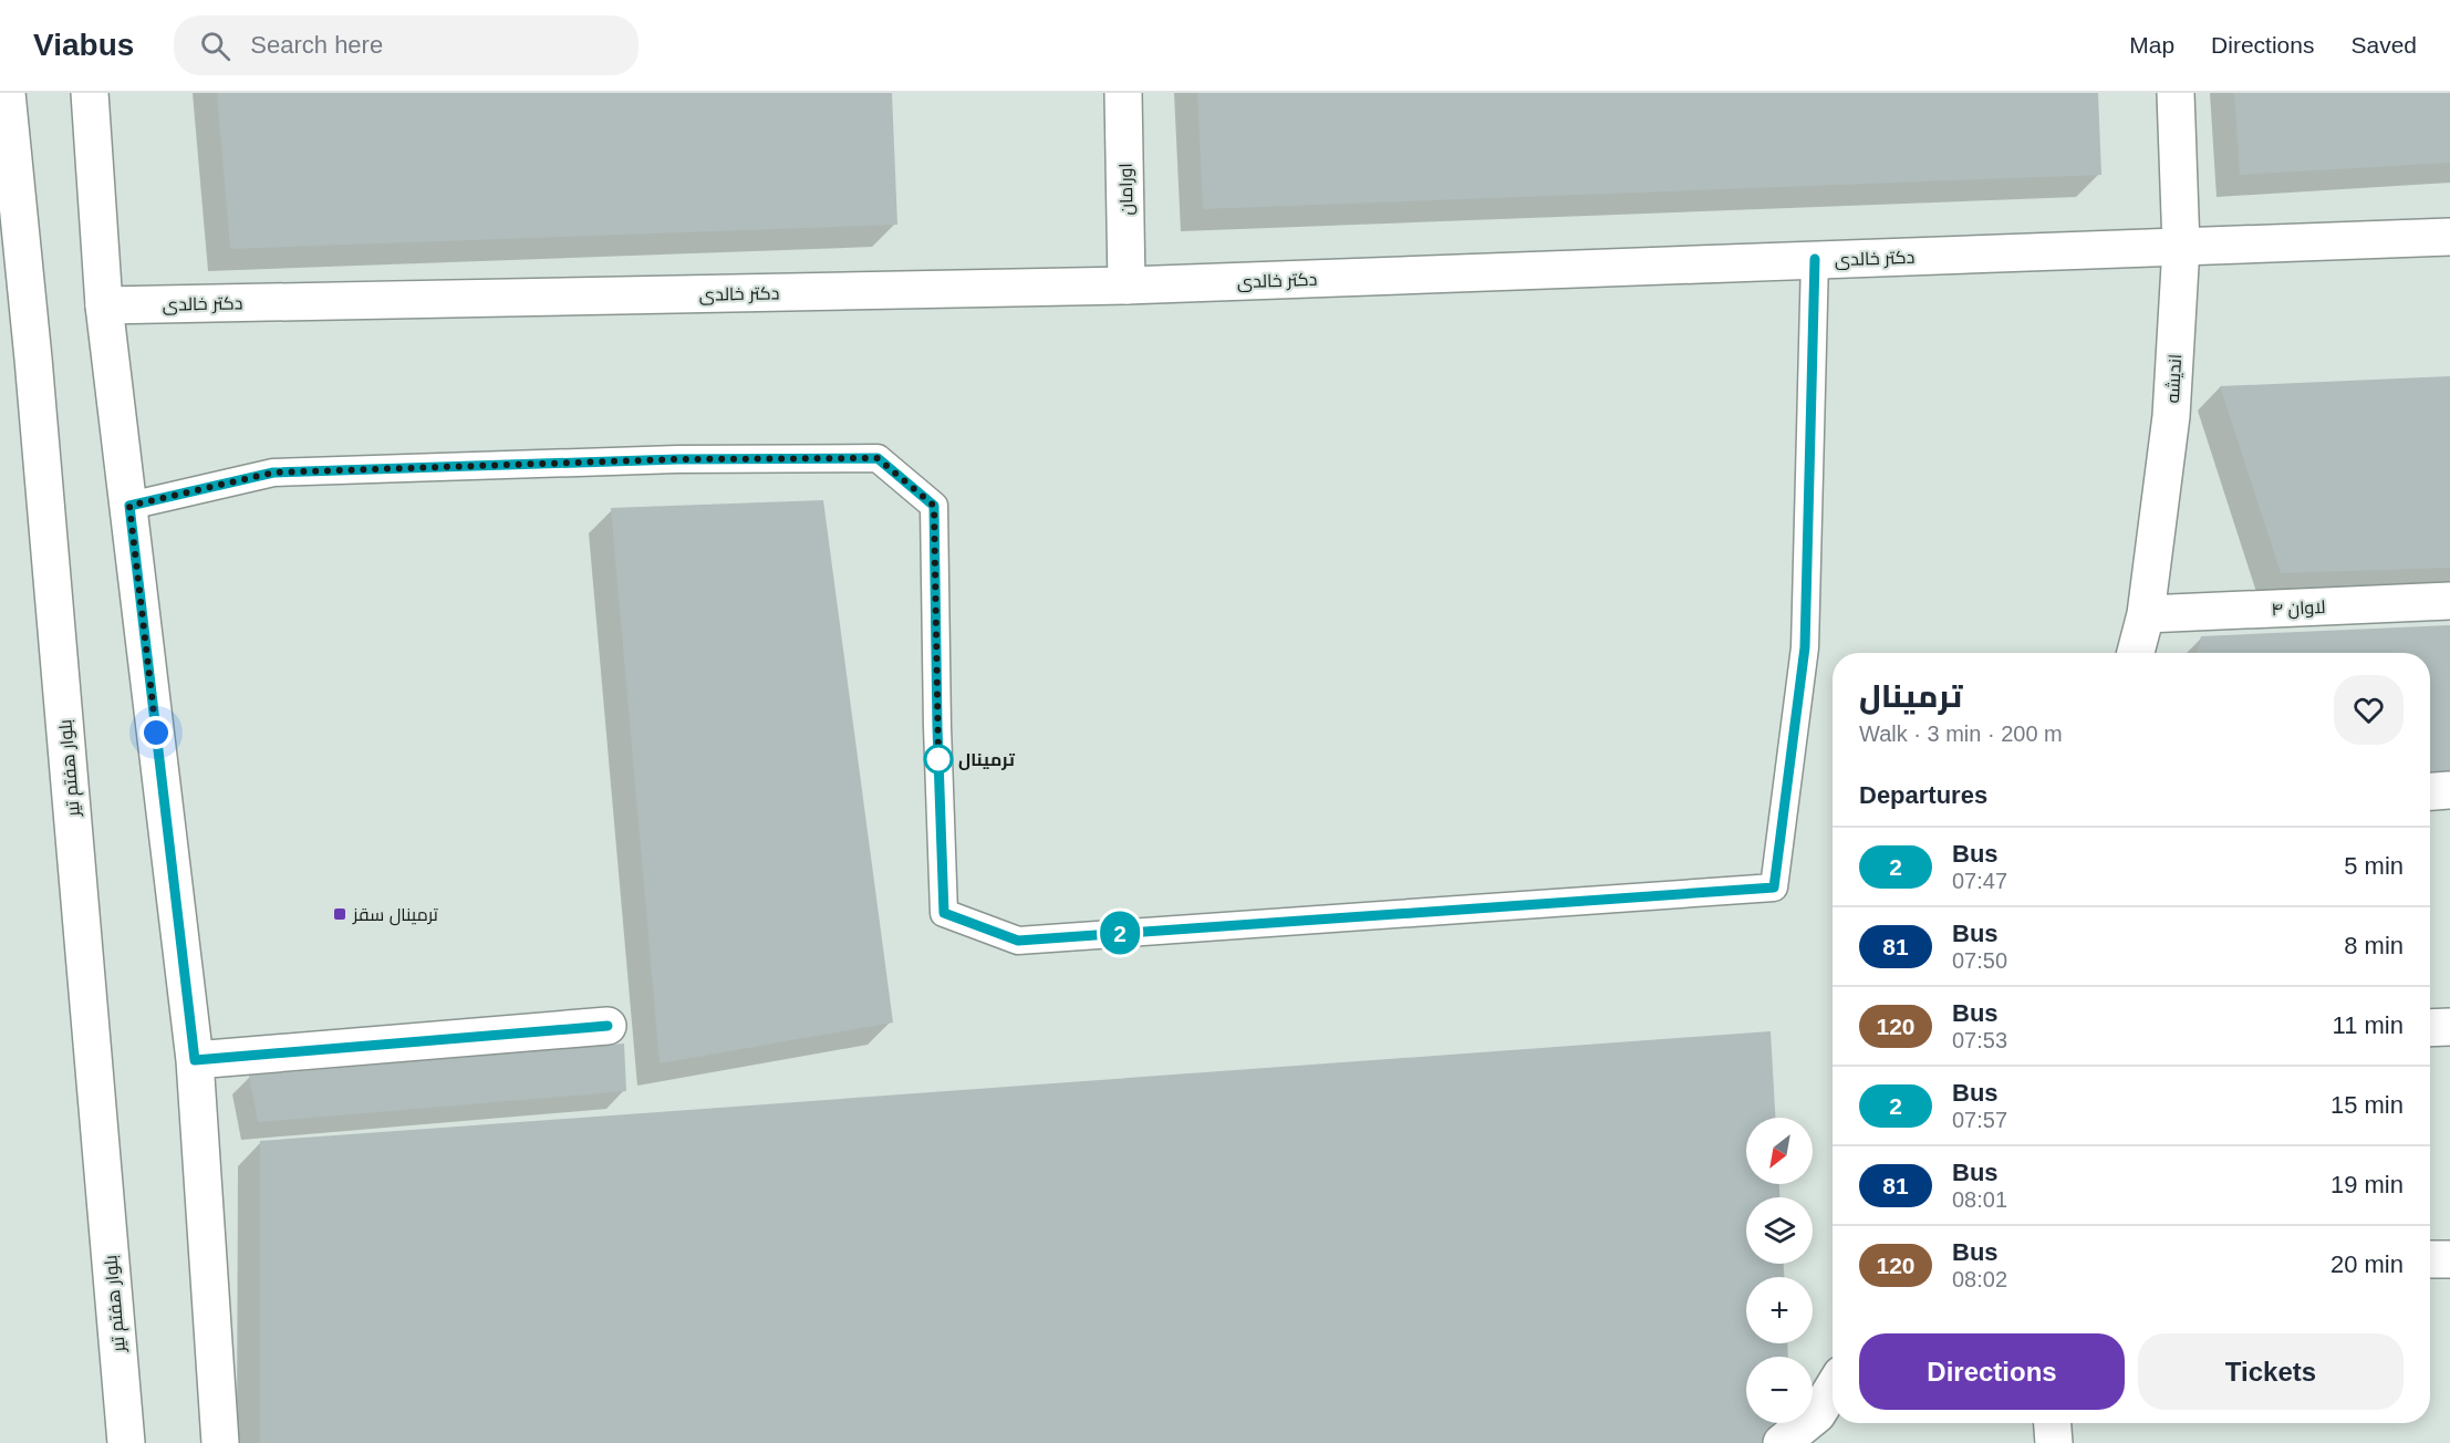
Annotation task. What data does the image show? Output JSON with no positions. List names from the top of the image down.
{
  "streets": {
    "street": [
      "اورامان",
      "دکتر خالدی",
      "اندیشه",
      "لاوان ۴",
      "بلوار هفتم تیر"
    ]
  },
  "crossings": [
    ["اورامان", "دکتر خالدی"],
    ["دکتر خالدی", "اندیشه"],
    ["اندیشه", "لاوان ۴"]
  ],
  "places": {
    "other": ["ترمینال"],
    "transit": ["ترمینال سقز"]
  },
  "lines": ["bus line 2"],
  "north": "bottom left",
  "page": {
    "header": "Viabus",
    "search": "Search here",
    "nav": ["Map", "Directions", "Saved"],
    "on_map": "2",
    "heading": [
      ["ترمینال", "Walk · 3 min · 200 m"],
      "Departures"
    ],
    "list": [
      {
        "mark": "2",
        "name": "Bus",
        "note": "07:47",
        "value": "5 min"
      },
      {
        "mark": "81",
        "name": "Bus",
        "note": "07:50",
        "value": "8 min"
      },
      {
        "mark": "120",
        "name": "Bus",
        "note": "07:53",
        "value": "11 min"
      },
      {
        "mark": "2",
        "name": "Bus",
        "note": "07:57",
        "value": "15 min"
      },
      {
        "mark": "81",
        "name": "Bus",
        "note": "08:01",
        "value": "19 min"
      },
      {
        "mark": "120",
        "name": "Bus",
        "note": "08:02",
        "value": "20 min"
      }
    ],
    "map_buttons": ["+", "−"],
    "buttons": ["Directions", "Tickets"]
  }
}
